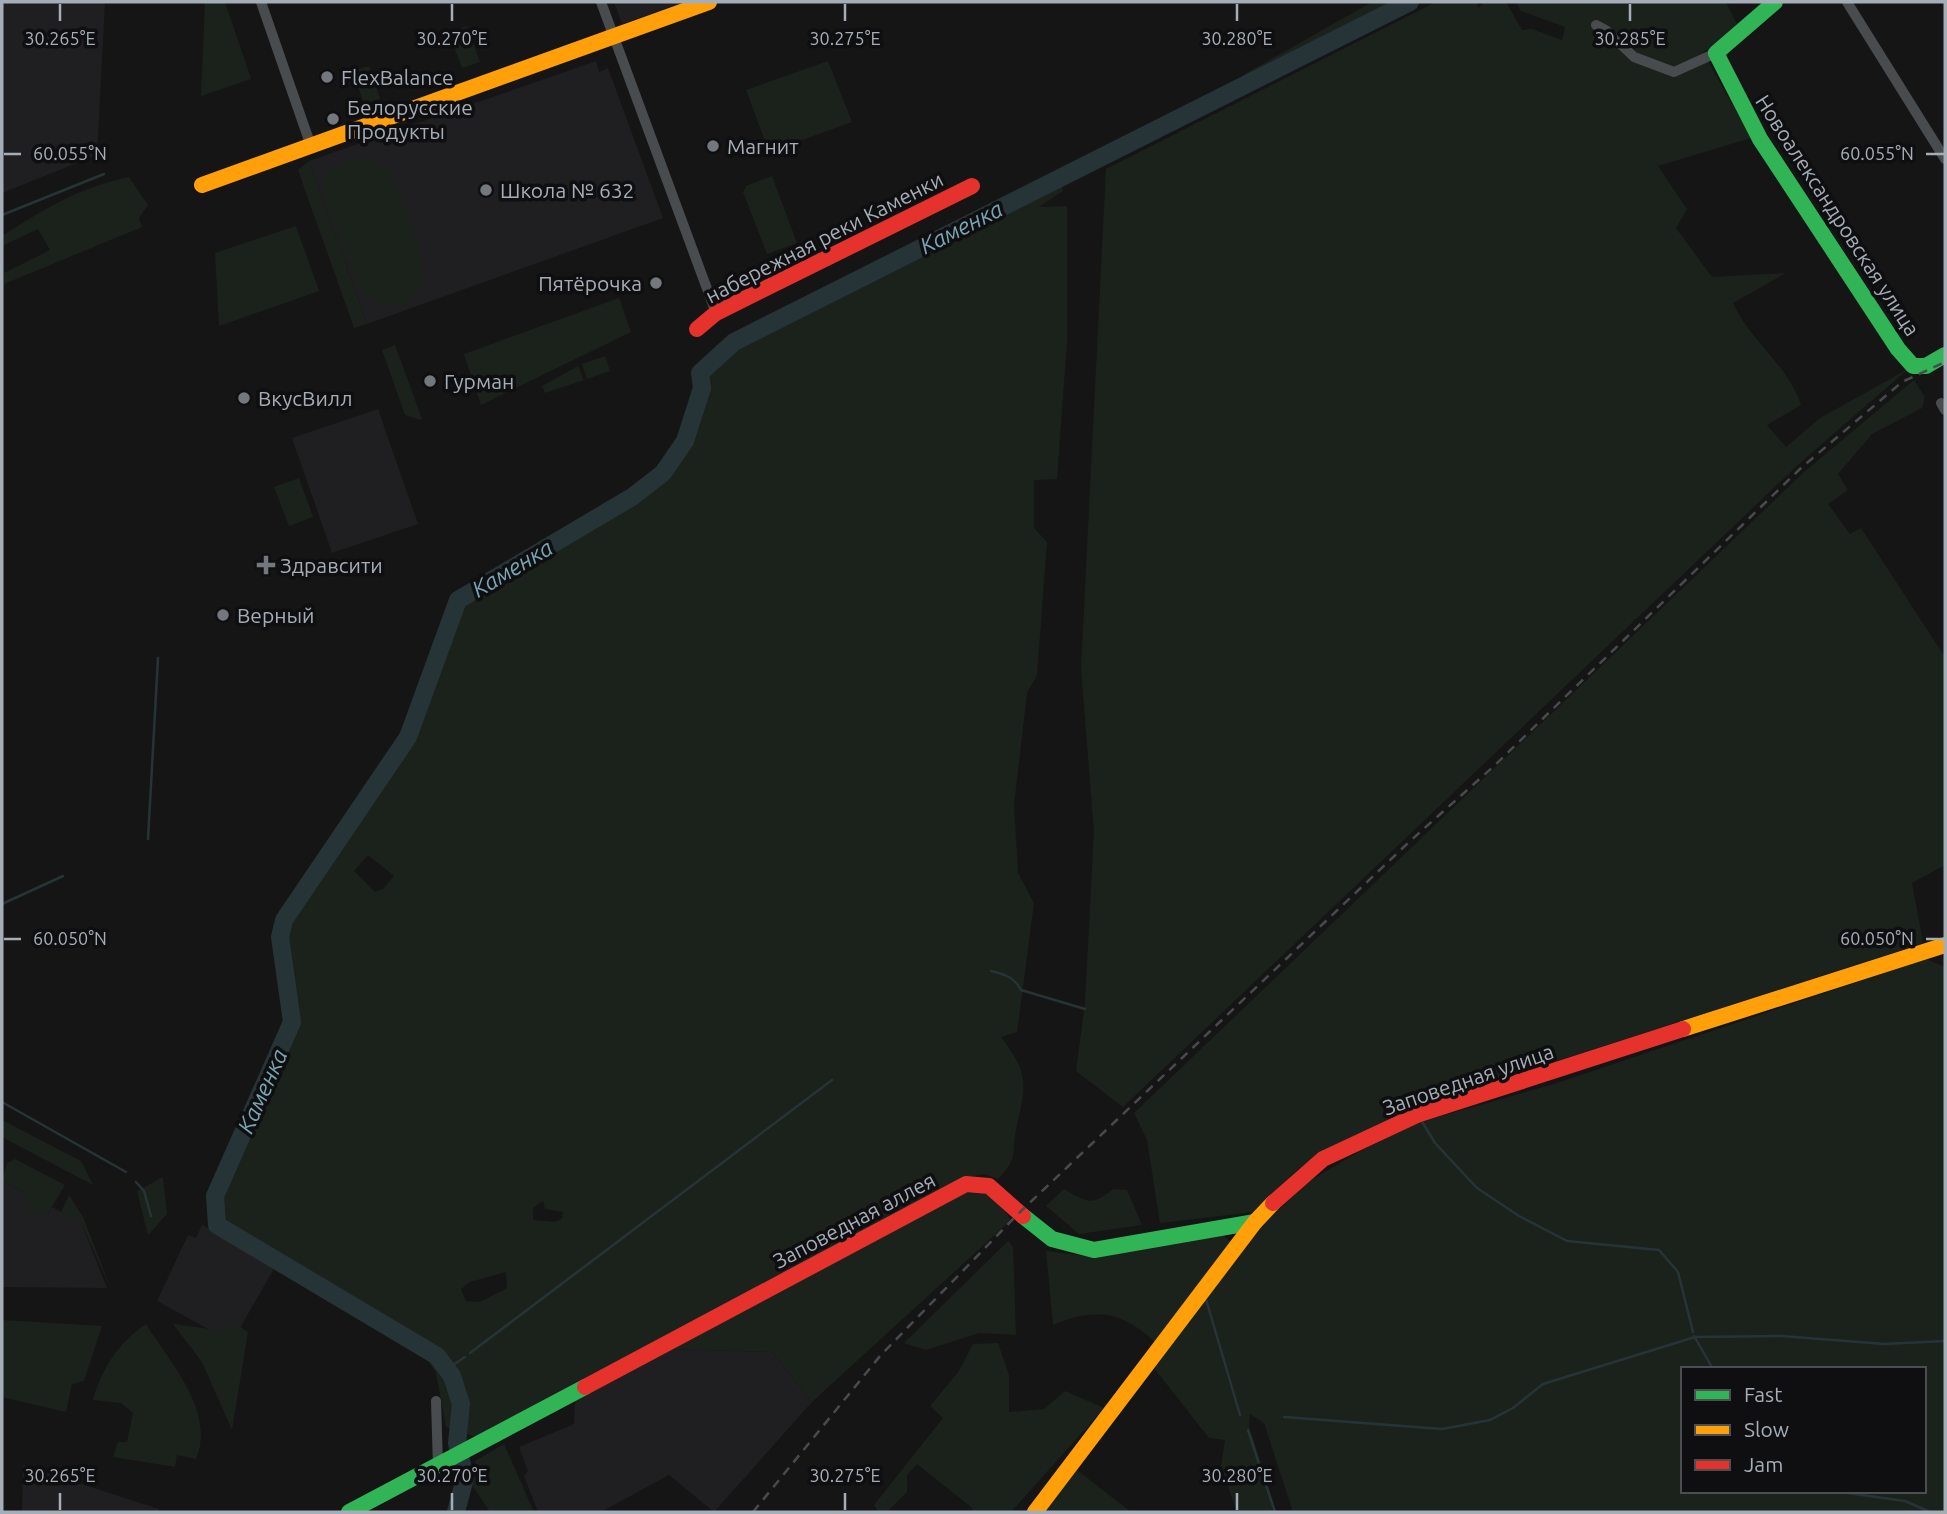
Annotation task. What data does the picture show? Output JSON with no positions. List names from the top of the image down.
{
  "streets": {
    "street": [
      "Новоалександровская улица",
      "набережная реки Каменки",
      "Заповедная улица",
      "Заповедная аллея"
    ]
  },
  "crossings": [
    ["Заповедная улица", "Заповедная аллея"]
  ],
  "water": ["Каменка"],
  "places": {
    "other": [
      "FlexBalance",
      "Белорусские Продукты",
      "Магнит",
      "Школа № 632",
      "Пятёрочка",
      "Гурман",
      "ВкусВилл",
      "Верный"
    ],
    "health": ["Здравсити"]
  },
  "legend": ["Fast", "Slow", "Jam"],
  "coordinates": [
    "30.265°E",
    "30.270°E",
    "30.275°E",
    "30.280°E",
    "30.285°E",
    "60.055°N",
    "60.050°N"
  ]
}
